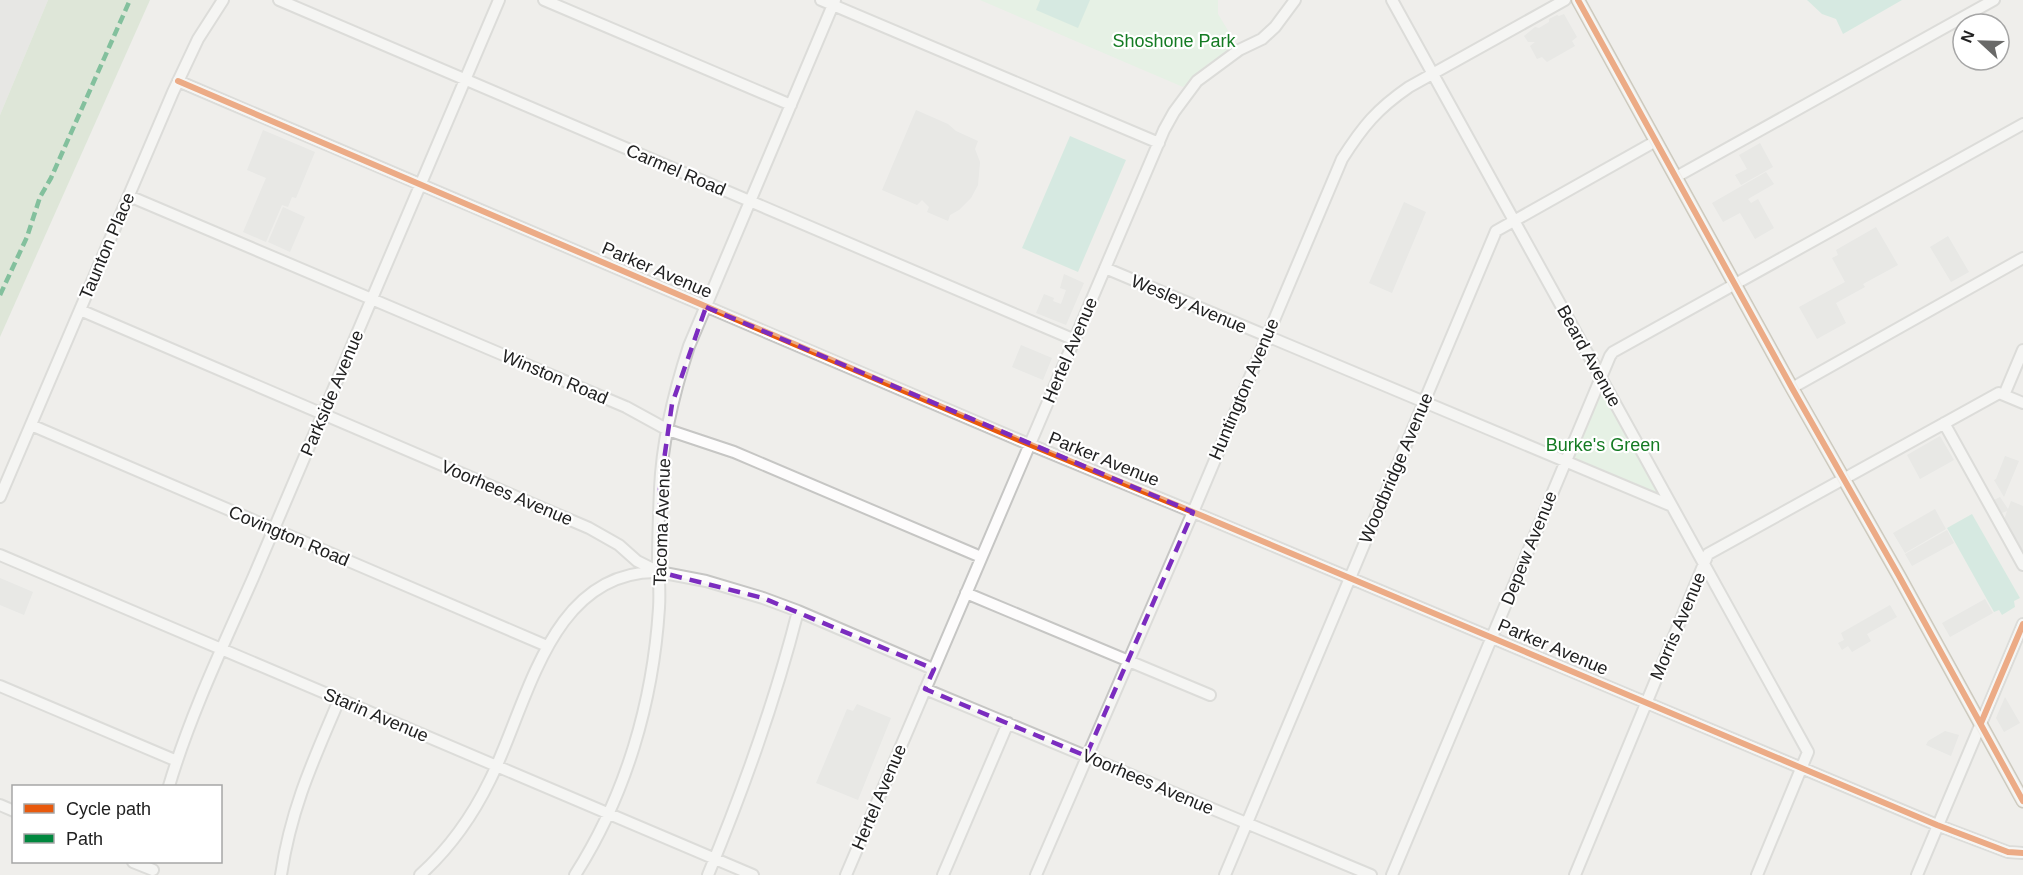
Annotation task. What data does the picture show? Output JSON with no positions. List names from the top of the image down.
{
  "streets": {
    "street": [
      "Carmel Road",
      "Taunton Place",
      "Parker Avenue",
      "Wesley Avenue",
      "Hertel Avenue",
      "Beard Avenue",
      "Winston Road",
      "Huntington Avenue",
      "Parkside Avenue",
      "Woodbridge Avenue",
      "Voorhees Avenue",
      "Tacoma Avenue",
      "Covington Road",
      "Depew Avenue",
      "Morris Avenue",
      "Starin Avenue"
    ]
  },
  "crossings": [
    ["Carmel Road", "Hertel Avenue"],
    ["Carmel Road", "Parkside Avenue"],
    ["Carmel Road", "Tacoma Avenue"],
    ["Taunton Place", "Parker Avenue"],
    ["Taunton Place", "Winston Road"],
    ["Taunton Place", "Voorhees Avenue"],
    ["Taunton Place", "Covington Road"],
    ["Parker Avenue", "Hertel Avenue"],
    ["Parker Avenue", "Beard Avenue"],
    ["Parker Avenue", "Huntington Avenue"],
    ["Parker Avenue", "Parkside Avenue"],
    ["Parker Avenue", "Woodbridge Avenue"],
    ["Parker Avenue", "Tacoma Avenue"],
    ["Parker Avenue", "Depew Avenue"],
    ["Parker Avenue", "Morris Avenue"],
    ["Wesley Avenue", "Hertel Avenue"],
    ["Wesley Avenue", "Beard Avenue"],
    ["Wesley Avenue", "Huntington Avenue"],
    ["Wesley Avenue", "Woodbridge Avenue"],
    ["Wesley Avenue", "Depew Avenue"],
    ["Hertel Avenue", "Winston Road"],
    ["Hertel Avenue", "Voorhees Avenue"],
    ["Beard Avenue", "Huntington Avenue"],
    ["Beard Avenue", "Woodbridge Avenue"],
    ["Beard Avenue", "Depew Avenue"],
    ["Beard Avenue", "Morris Avenue"],
    ["Winston Road", "Parkside Avenue"],
    ["Winston Road", "Tacoma Avenue"],
    ["Huntington Avenue", "Voorhees Avenue"],
    ["Parkside Avenue", "Voorhees Avenue"],
    ["Parkside Avenue", "Covington Road"],
    ["Parkside Avenue", "Starin Avenue"],
    ["Woodbridge Avenue", "Voorhees Avenue"],
    ["Voorhees Avenue", "Tacoma Avenue"],
    ["Tacoma Avenue", "Starin Avenue"]
  ],
  "parks": ["Shoshone Park", "Burke's Green"],
  "legend": ["Cycle path", "Path"],
  "north": "left"
}
